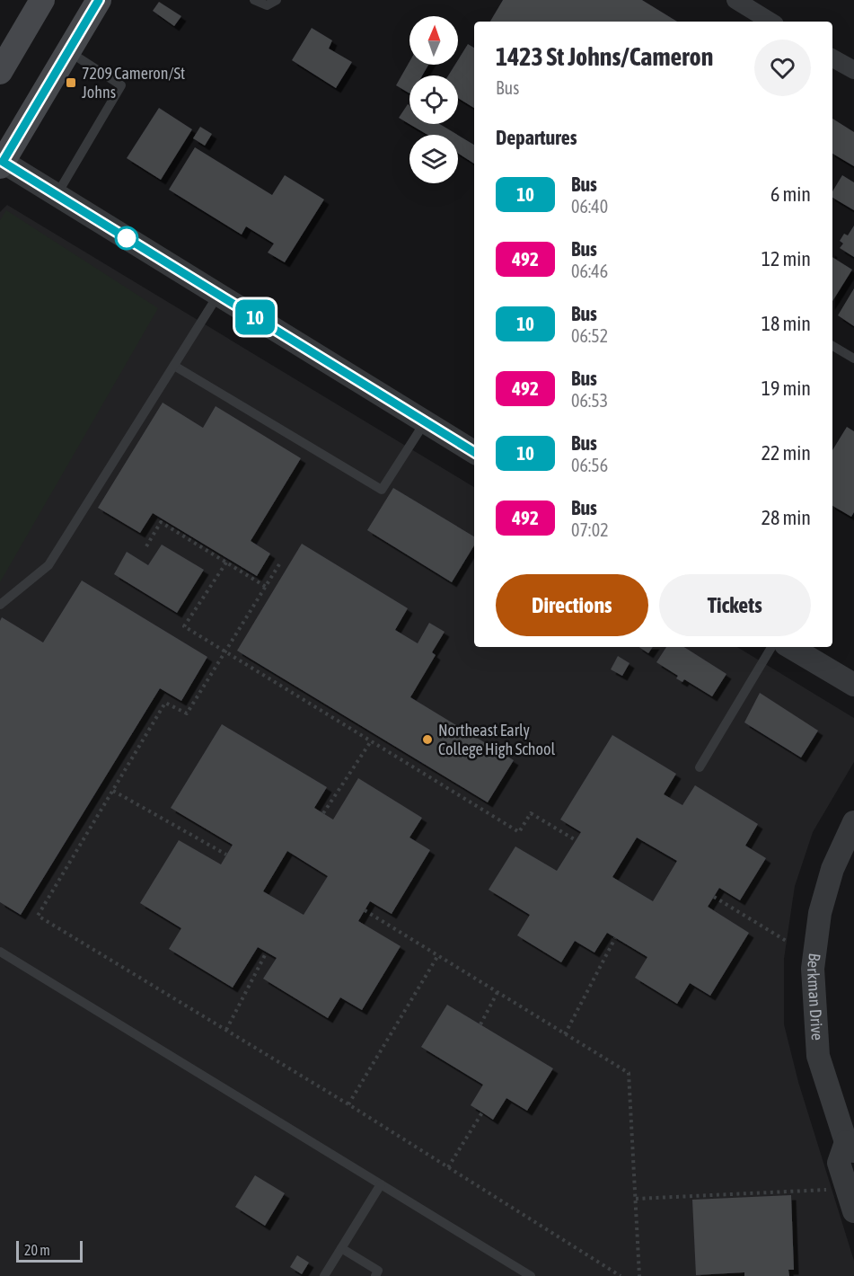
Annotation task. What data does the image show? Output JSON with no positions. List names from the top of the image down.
{
  "streets": {
    "street": ["Berkman Drive"]
  },
  "places": {
    "transit": ["7209 Cameron/St Johns"],
    "other": ["Northeast Early College High School"]
  },
  "lines": ["bus line 10"],
  "scale_bar": "20 m",
  "north": "top",
  "page": {
    "on_map": "10",
    "heading": [
      ["1423 St Johns/Cameron", "Bus"],
      "Departures"
    ],
    "list": [
      {
        "mark": "10",
        "name": "Bus",
        "note": "06:40",
        "value": "6 min"
      },
      {
        "mark": "492",
        "name": "Bus",
        "note": "06:46",
        "value": "12 min"
      },
      {
        "mark": "10",
        "name": "Bus",
        "note": "06:52",
        "value": "18 min"
      },
      {
        "mark": "492",
        "name": "Bus",
        "note": "06:53",
        "value": "19 min"
      },
      {
        "mark": "10",
        "name": "Bus",
        "note": "06:56",
        "value": "22 min"
      },
      {
        "mark": "492",
        "name": "Bus",
        "note": "07:02",
        "value": "28 min"
      }
    ],
    "buttons": ["Directions", "Tickets"],
    "scale": "20 m"
  }
}
